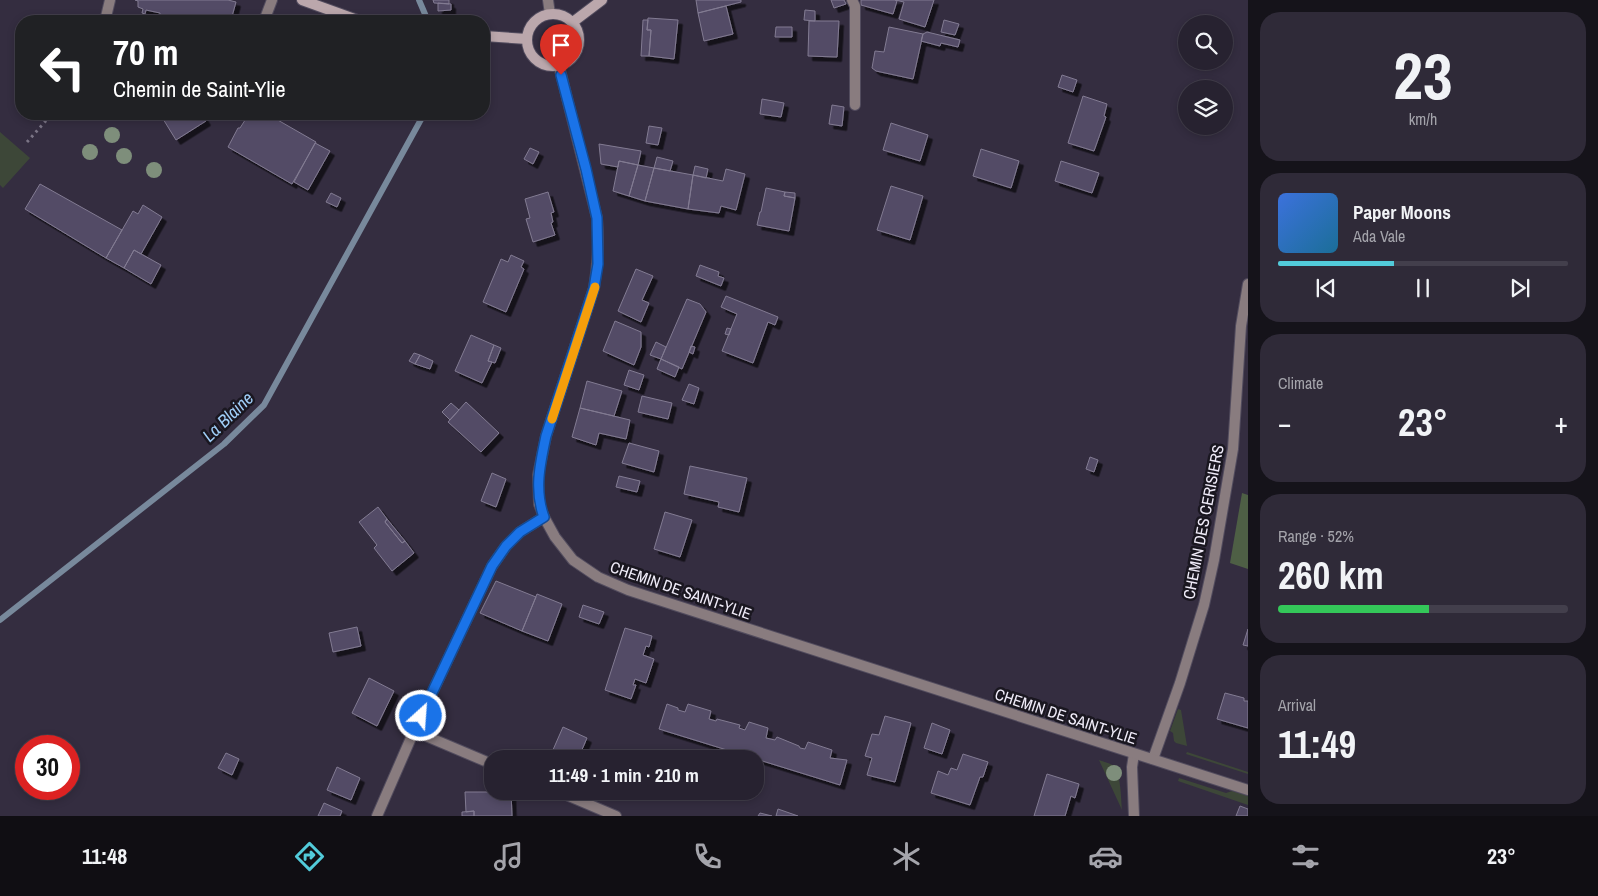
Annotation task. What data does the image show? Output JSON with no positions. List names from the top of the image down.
{
  "streets": {
    "street": ["CHEMIN DES CERISIERS", "CHEMIN DE SAINT-YLIE"]
  },
  "crossings": [
    ["CHEMIN DES CERISIERS", "CHEMIN DE SAINT-YLIE"]
  ],
  "water": ["La Blaine"],
  "page": {
    "tile": [
      ["23", "km/h"],
      "Climate",
      ["Range · 52%", "260 km"],
      ["Arrival", "11:49"]
    ],
    "turn": ["70 m", "Chemin de Saint-Ylie"],
    "song": ["Paper Moons", "Ada Vale"],
    "heat": ["−", "23°", "+"],
    "limit": "30",
    "trip": "11:49 · 1 min · 210 m",
    "tabs": ["11:48", "23°"]
  }
}
